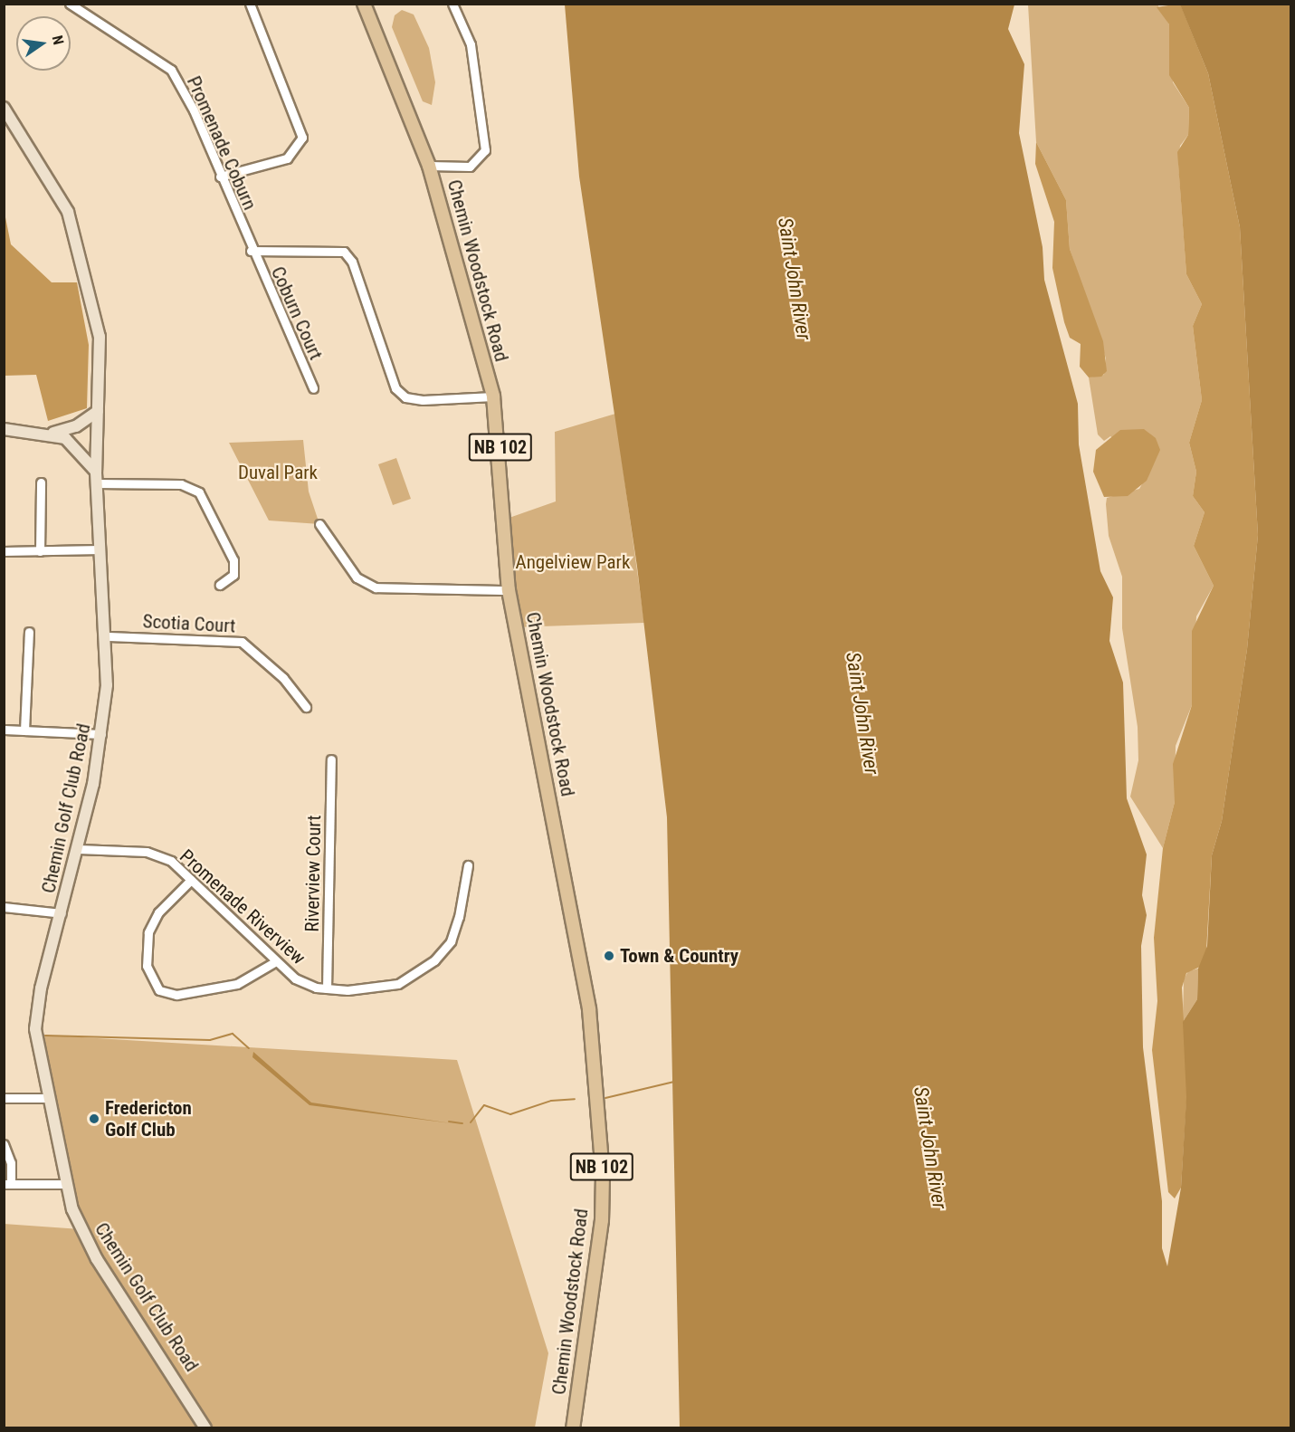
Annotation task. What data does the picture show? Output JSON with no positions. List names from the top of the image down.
{
  "streets": {
    "main road": ["Chemin Woodstock Road", "NB 102"],
    "street": [
      "Promenade Coburn",
      "Coburn Court",
      "Scotia Court",
      "Chemin Golf Club Road",
      "Riverview Court",
      "Promenade Riverview"
    ]
  },
  "crossings": [
    ["Promenade Coburn", "Coburn Court"],
    ["Scotia Court", "Chemin Golf Club Road"],
    ["Chemin Golf Club Road", "Promenade Riverview"],
    ["Riverview Court", "Promenade Riverview"]
  ],
  "water": ["Saint John River"],
  "parks": ["Duval Park", "Angelview Park"],
  "places": ["Town & Country", "Fredericton Golf Club"],
  "north": "right"
}
